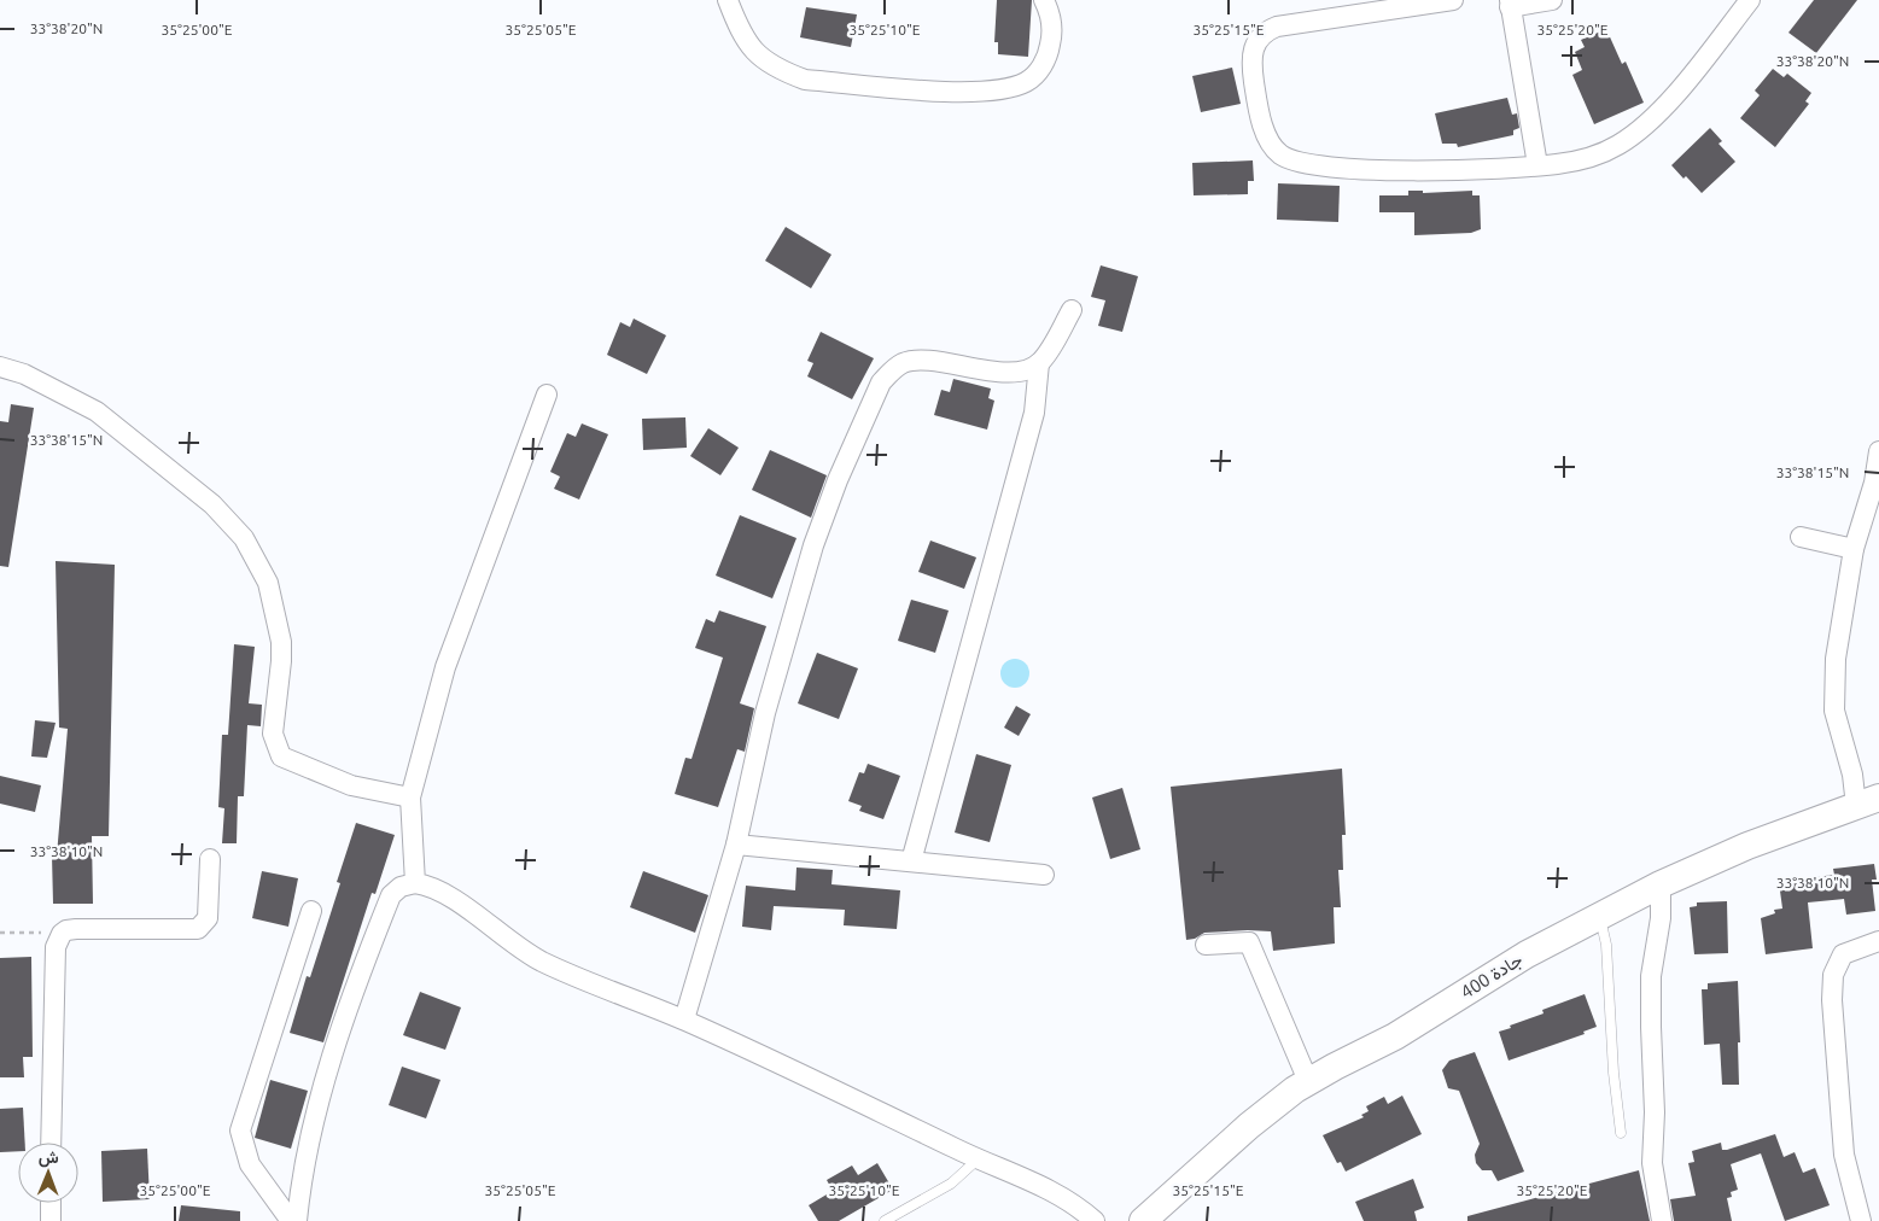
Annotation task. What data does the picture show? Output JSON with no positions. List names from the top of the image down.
{
  "streets": {
    "main road": ["جادة 400"]
  },
  "north": "top",
  "coordinates": [
    "33°38'20\"N",
    "35°25'00\"E",
    "35°25'05\"E",
    "35°25'10\"E",
    "35°25'15\"E",
    "35°25'20\"E",
    "33°38'15\"N",
    "33°38'10\"N"
  ]
}
